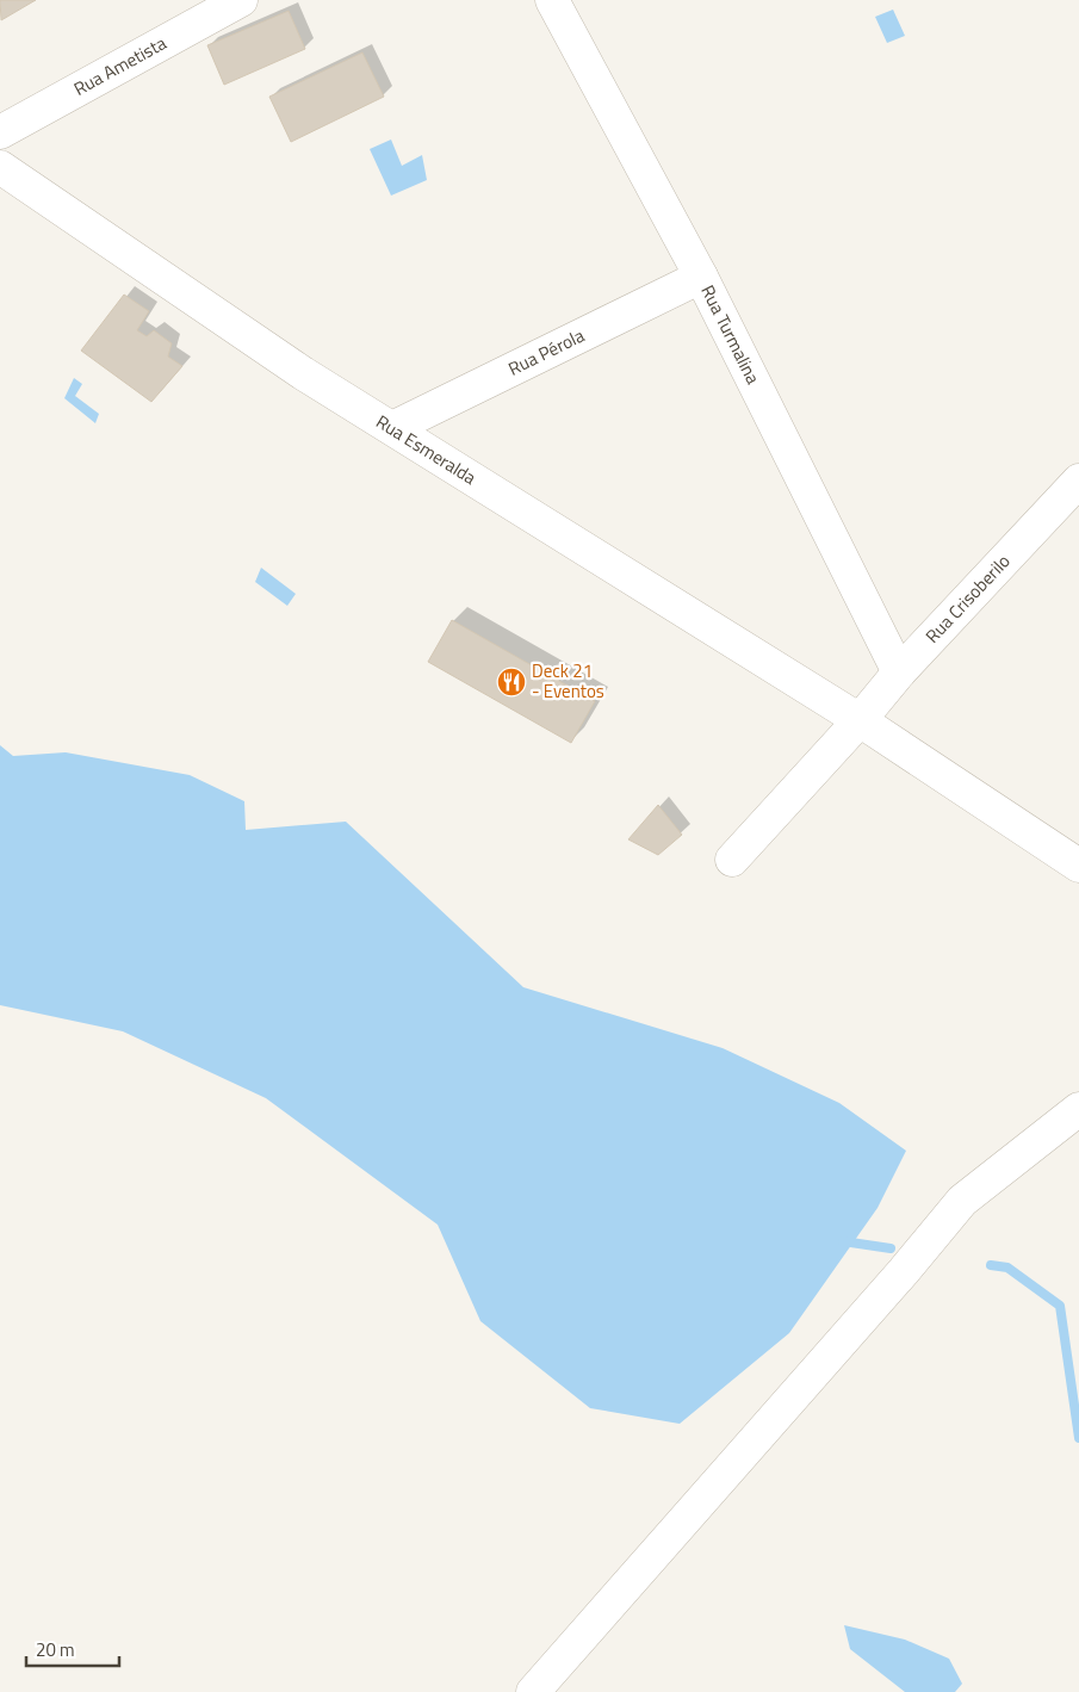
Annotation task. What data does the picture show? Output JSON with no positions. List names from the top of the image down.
{
  "streets": {
    "street": [
      "Rua Ametista",
      "Rua Turmalina",
      "Rua Pérola",
      "Rua Esmeralda",
      "Rua Crisoberilo"
    ]
  },
  "crossings": [
    ["Rua Turmalina", "Rua Pérola"],
    ["Rua Turmalina", "Rua Crisoberilo"],
    ["Rua Pérola", "Rua Esmeralda"],
    ["Rua Esmeralda", "Rua Crisoberilo"]
  ],
  "places": {
    "restaurant": ["Deck 21 - Eventos"]
  },
  "scale_bar": "20 m"
}
